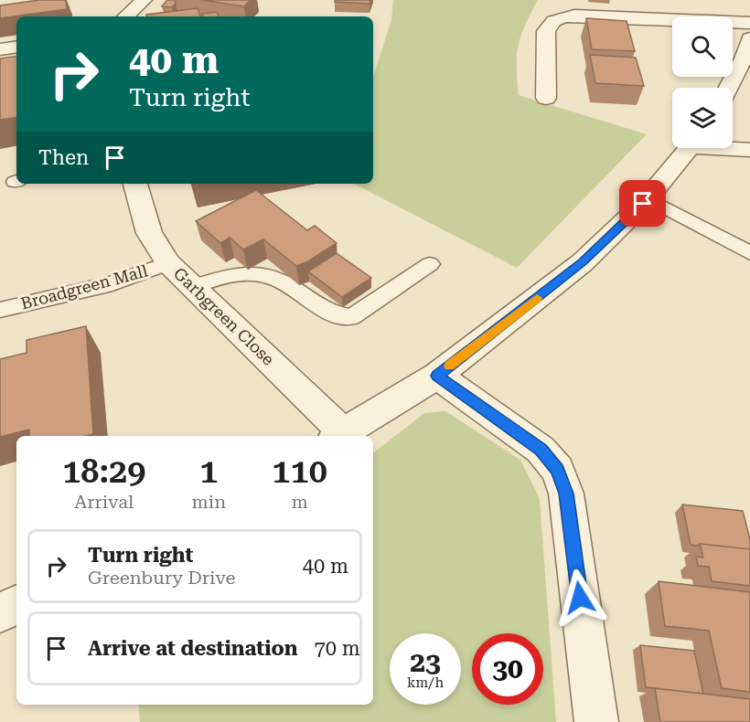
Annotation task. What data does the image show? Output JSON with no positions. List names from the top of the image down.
{
  "streets": {
    "street": ["Garbgreen Close"],
    "lane": ["Broadgreen Mall"]
  },
  "crossings": [
    ["Broadgreen Mall", "Garbgreen Close"]
  ],
  "page": {
    "turn": ["40 m", "Turn right"],
    "then": "Then",
    "eta": [
      "18:29",
      "Arrival",
      "1",
      "min",
      "110",
      "m"
    ],
    "list": [
      {
        "name": "Turn right",
        "note": "Greenbury Drive",
        "value": "40 m"
      },
      {
        "name": "Arrive at destination",
        "value": "70 m"
      }
    ],
    "speed": "23 km/h",
    "limit": "30"
  }
}
